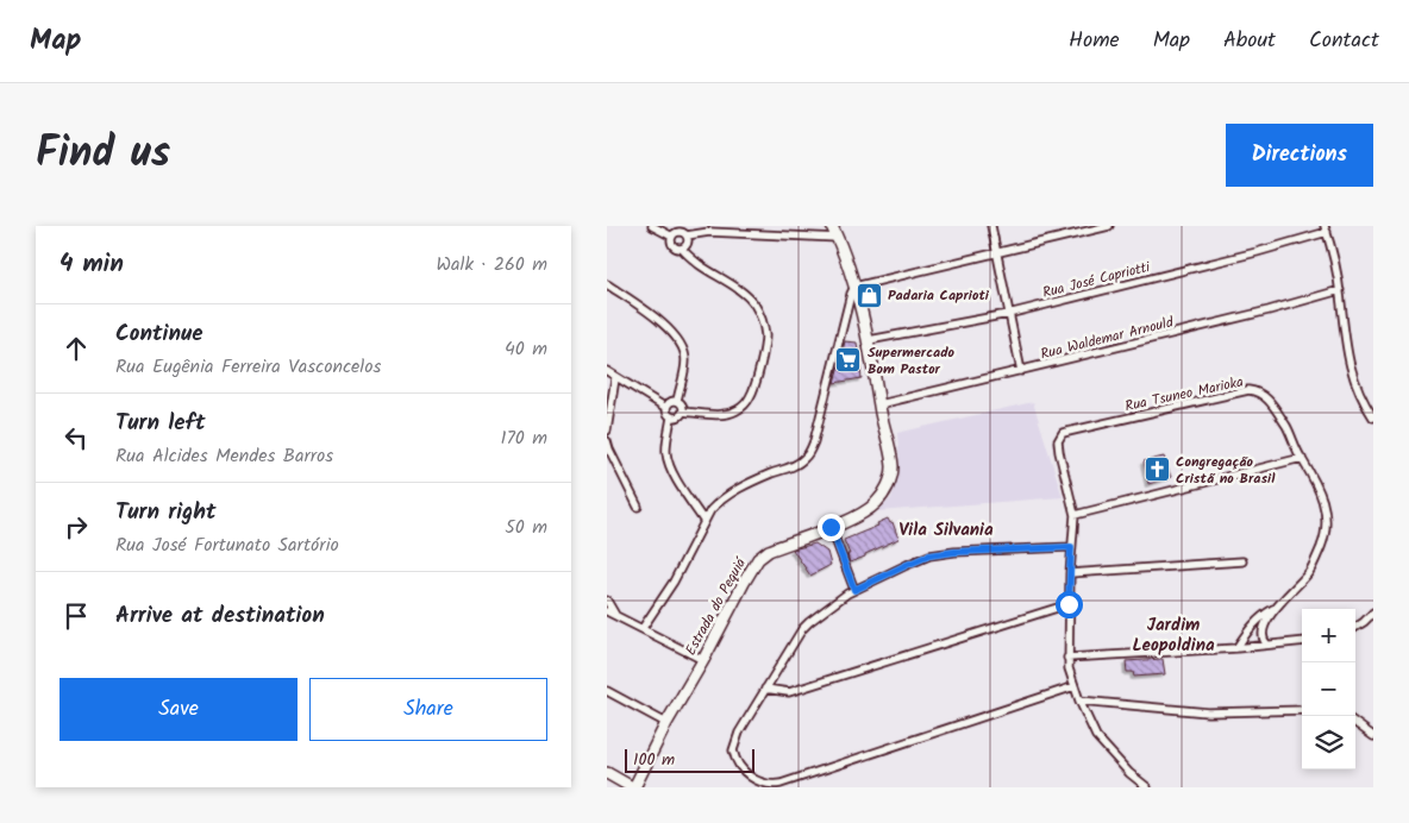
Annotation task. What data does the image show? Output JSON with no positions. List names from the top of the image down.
{
  "streets": {
    "main road": ["Estrada do Pequiá"],
    "street": ["Rua José Capriotti", "Rua Waldemar Arnould", "Rua Tsuneo Marioka"]
  },
  "crossings": [
    ["Rua José Capriotti", "Estrada do Pequiá"],
    ["Rua Waldemar Arnould", "Estrada do Pequiá"]
  ],
  "districts": ["Vila Silvania", "Jardim Leopoldina"],
  "places": {
    "shop": ["Padaria Caprioti"],
    "supermarket": ["Supermercado Bom Pastor"],
    "church": ["Congregação Cristã no Brasil"]
  },
  "scale_bar": "100 m",
  "page": {
    "header": "Map",
    "nav": [
      "Home",
      "Map",
      "About",
      "Contact"
    ],
    "title": "Find us",
    "buttons": [
      "Directions",
      ["Save", "Share"]
    ],
    "heading": ["4 min", "Walk · 260 m"],
    "list": [
      ["Continue", "Rua Eugênia Ferreira Vasconcelos", "40 m"],
      ["Turn left", "Rua Alcides Mendes Barros", "170 m"],
      ["Turn right", "Rua José Fortunato Sartório", "50 m"],
      "Arrive at destination"
    ],
    "map_buttons": ["+", "−"],
    "scale": "100 m"
  }
}
